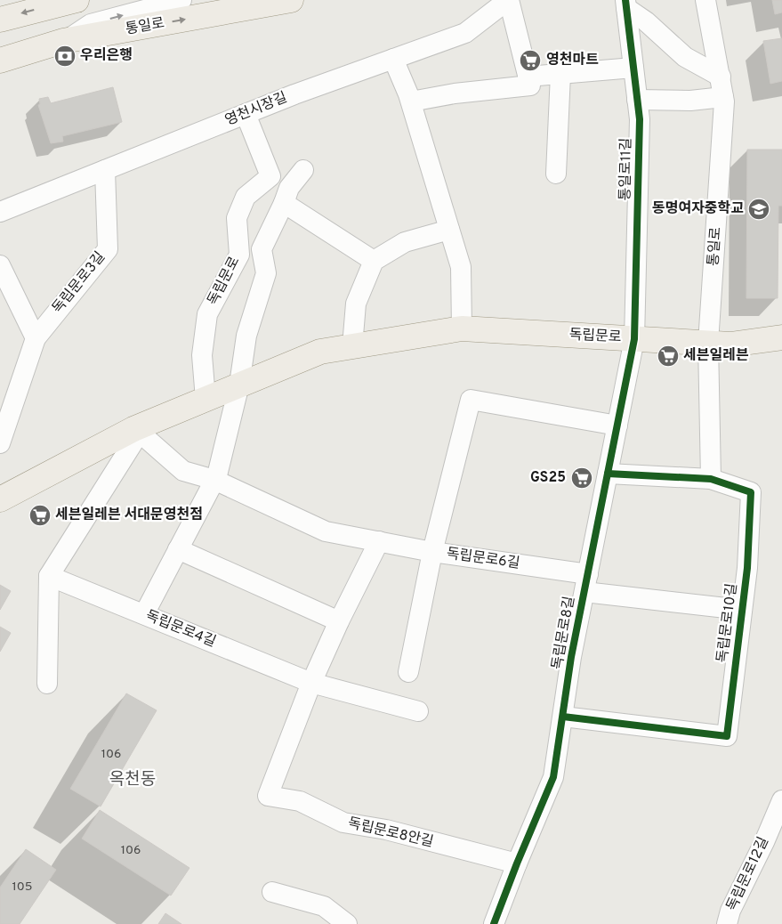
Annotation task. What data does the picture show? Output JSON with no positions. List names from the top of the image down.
{
  "streets": {
    "main road": ["통일로", "독립문로"],
    "street": [
      "영천시장길",
      "통일로11길",
      "독립문로3길",
      "독립문로6길",
      "독립문로10길",
      "독립문로4길",
      "독립문로8길",
      "독립문로8안길",
      "독립문로12길"
    ]
  },
  "crossings": [
    ["통일로", "독립문로"],
    ["영천시장길", "독립문로3길"],
    ["통일로11길", "독립문로"],
    ["통일로11길", "독립문로8길"],
    ["독립문로", "독립문로6길"],
    ["독립문로", "독립문로8길"],
    ["독립문로6길", "독립문로10길"],
    ["독립문로6길", "독립문로8길"],
    ["독립문로10길", "독립문로8길"],
    ["독립문로4길", "독립문로8안길"],
    ["독립문로8길", "독립문로8안길"]
  ],
  "one_way": ["통일로"],
  "districts": ["옥천동"],
  "places": {
    "bank": ["우리은행"],
    "supermarket": [
      "영천마트",
      "세븐일레븐",
      "GS25",
      "세븐일레븐 서대문영천점"
    ],
    "school or university": ["동명여자중학교"]
  },
  "house_numbers": ["106", "106", "105"]
}
